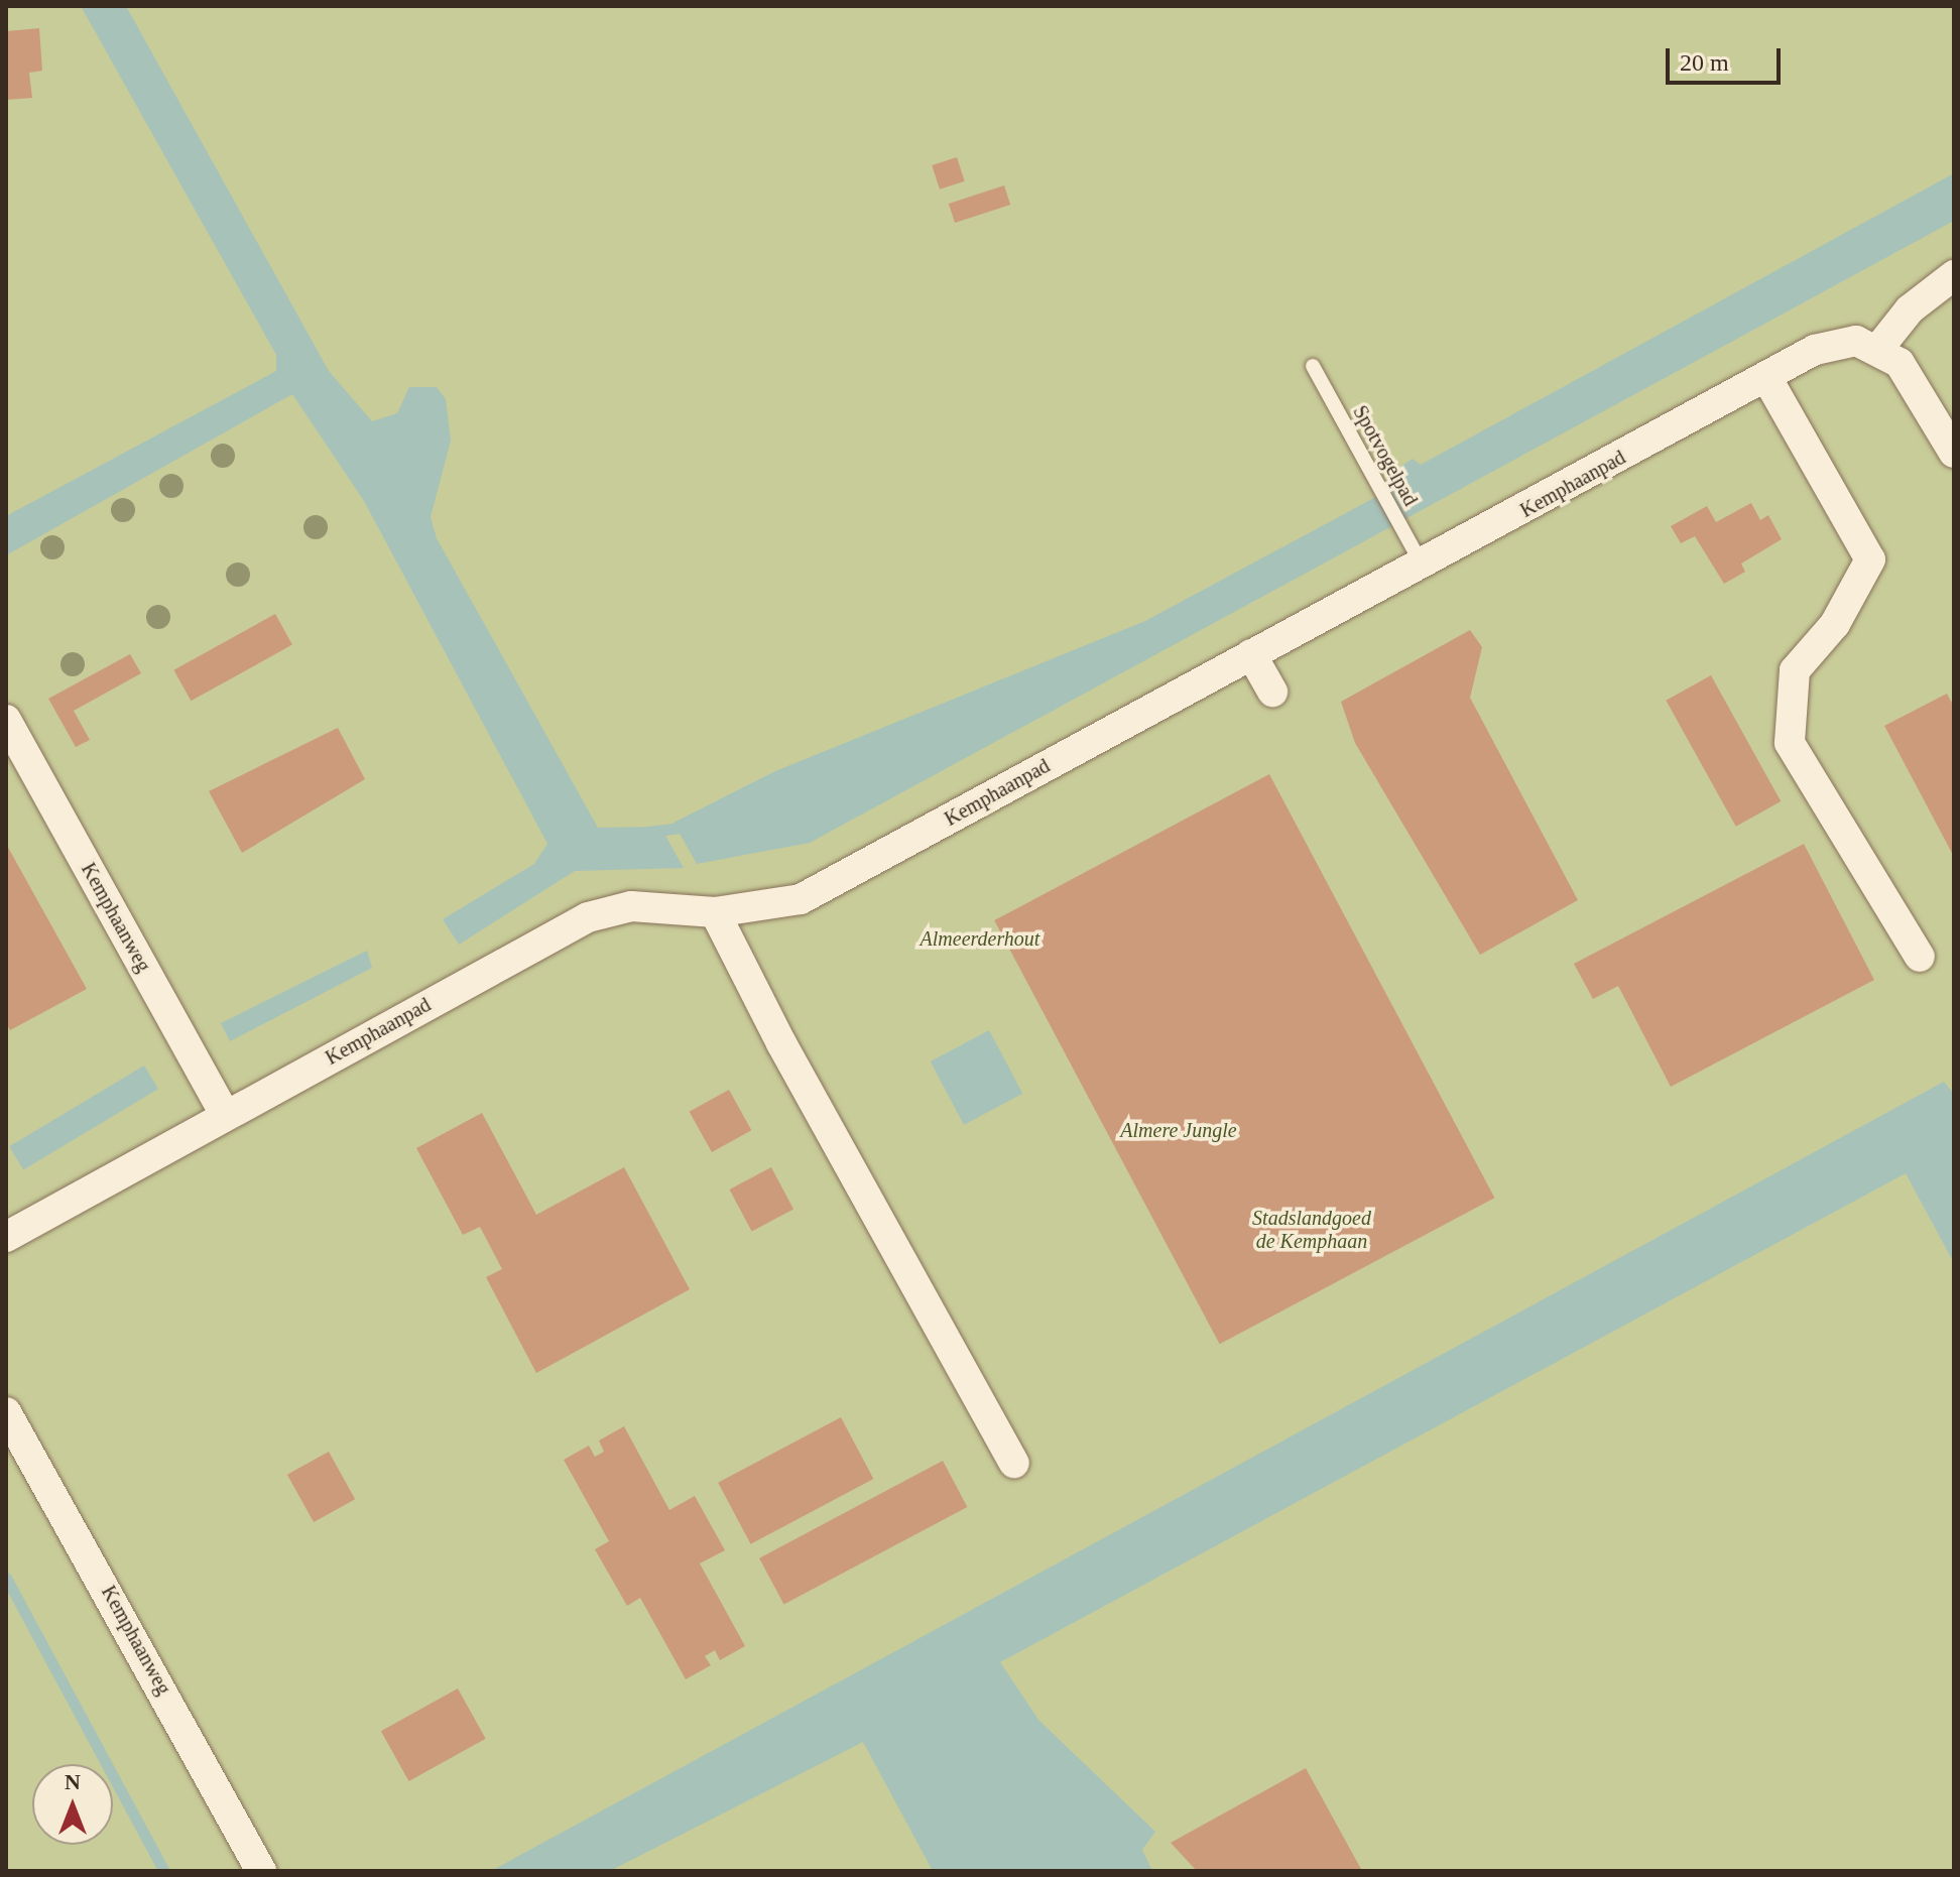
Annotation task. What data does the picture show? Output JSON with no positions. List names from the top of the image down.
{
  "streets": {
    "street": ["Kemphaanpad", "Kemphaanweg"],
    "lane": ["Spotvogelpad"]
  },
  "crossings": [
    ["Spotvogelpad", "Kemphaanpad"],
    ["Kemphaanpad", "Kemphaanweg"]
  ],
  "parks": ["Almeerderhout", "Almere Jungle", "Stadslandgoed de Kemphaan"],
  "scale_bar": "20 m",
  "north": "top"
}
